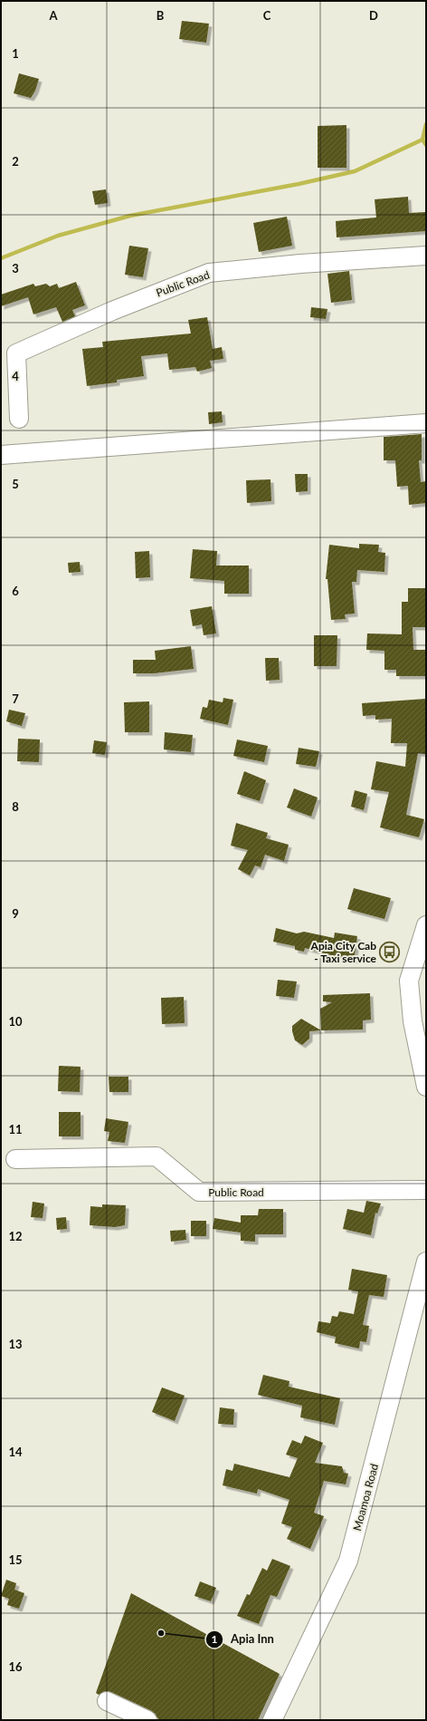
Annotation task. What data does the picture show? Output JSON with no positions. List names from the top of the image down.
{
  "streets": {
    "street": ["Public Road", "Moamoa Road"]
  },
  "places": {
    "bus stop": ["Apia City Cab - Taxi service"],
    "other": ["Apia Inn"]
  },
  "grid": {
    "columns": [
      "A",
      "B",
      "C",
      "D"
    ],
    "rows": [
      "1",
      "2",
      "3",
      "4",
      "5",
      "6",
      "7",
      "8",
      "9",
      "10",
      "11",
      "12",
      "13",
      "14",
      "15",
      "16"
    ]
  }
}
